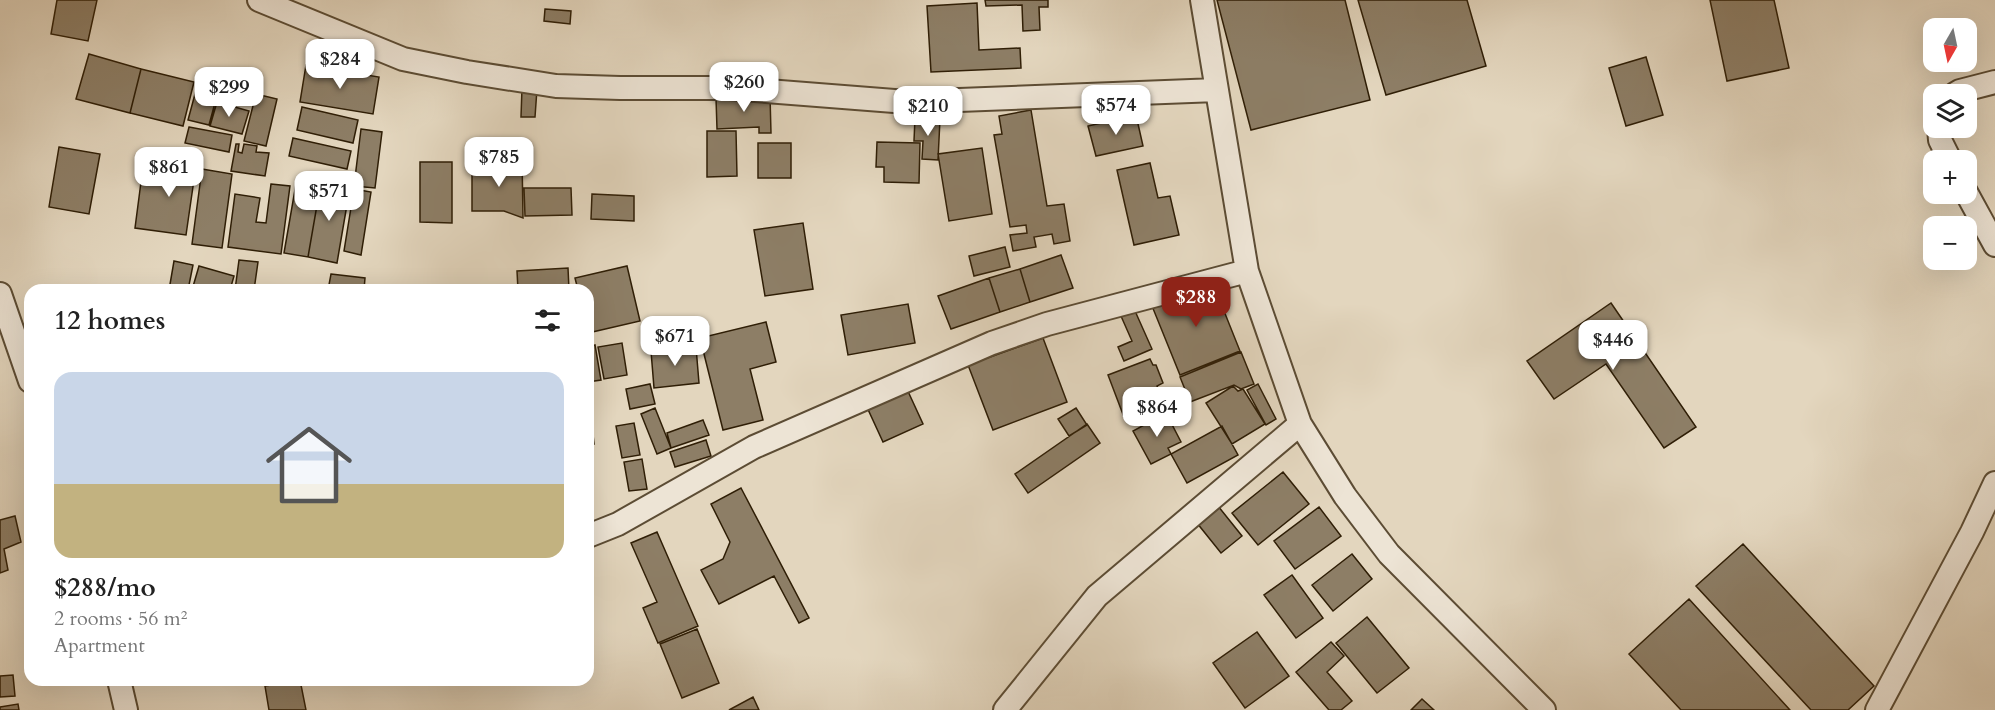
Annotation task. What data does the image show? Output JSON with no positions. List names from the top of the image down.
{
  "north": "bottom",
  "page": {
    "map_buttons": ["+", "−"],
    "price": [
      "$284",
      "$260",
      "$299",
      "$574",
      "$210",
      "$785",
      "$861",
      "$571",
      "$288",
      "$671",
      "$446",
      "$864"
    ],
    "heading": "12 homes",
    "list": [
      {
        "name": "$288/mo",
        "note": "2 rooms · 56 m² · Apartment"
      }
    ]
  }
}
